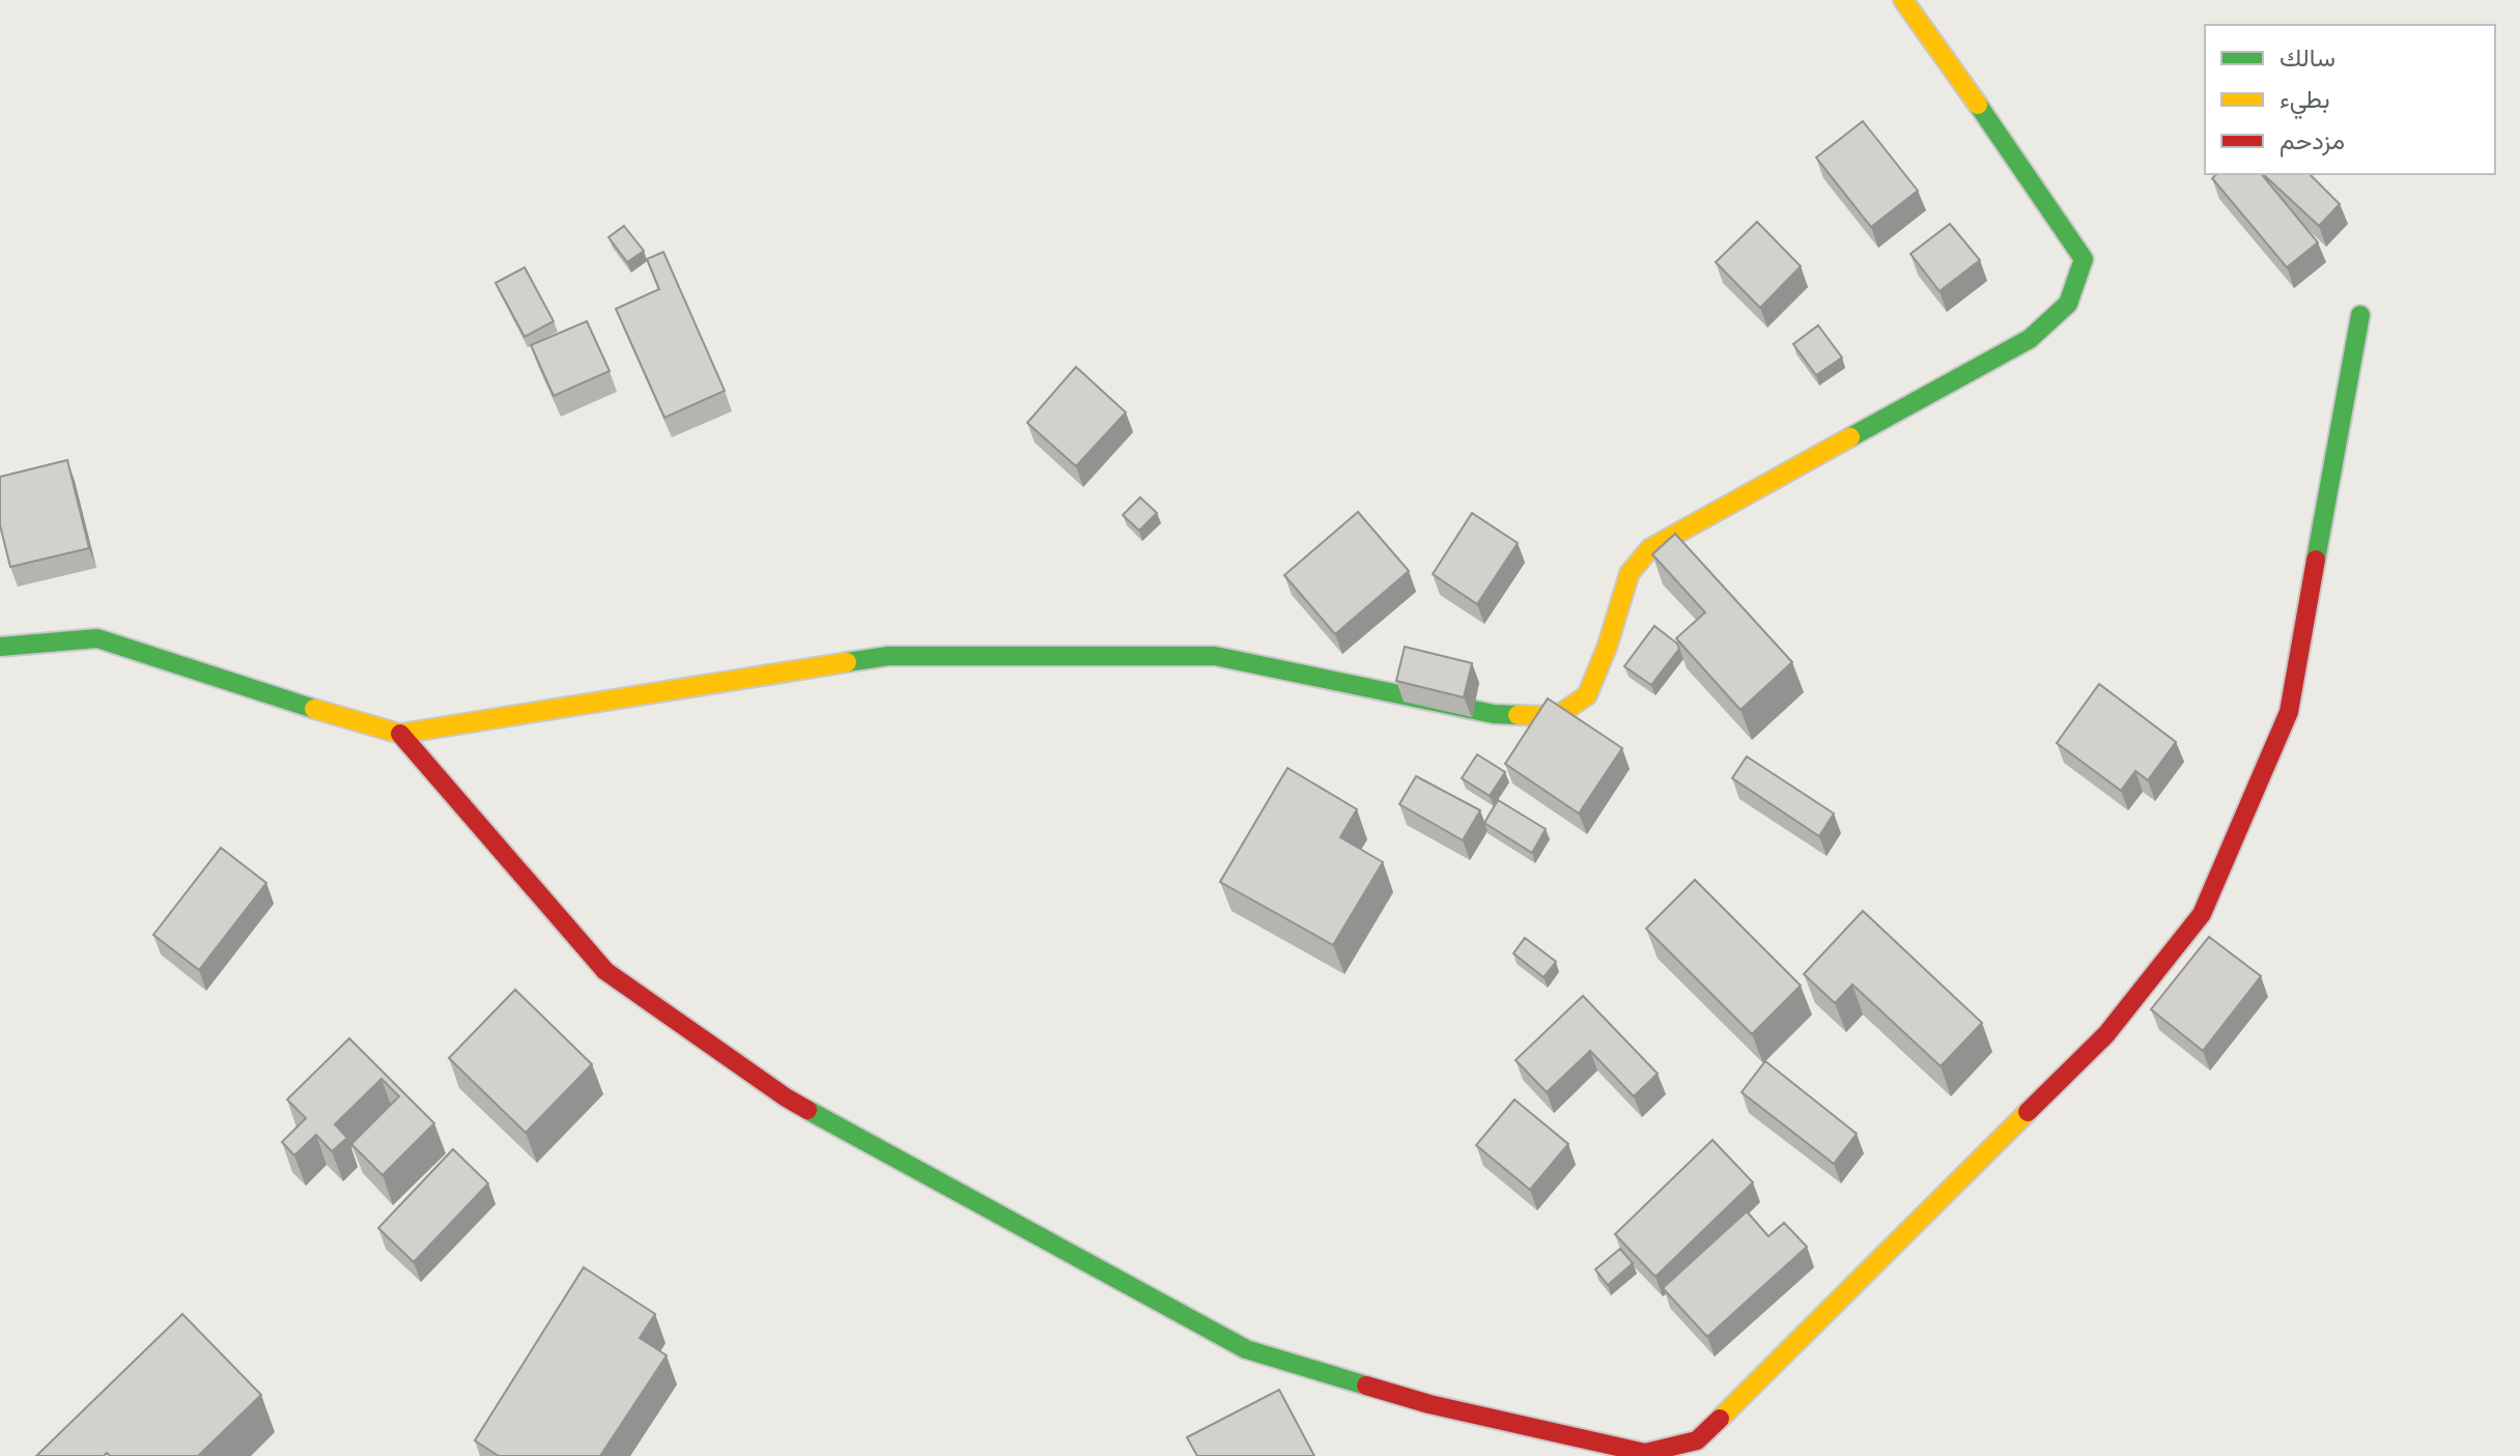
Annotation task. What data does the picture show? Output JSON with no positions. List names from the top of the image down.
{
  "legend": ["سالك", "بطيء", "مزدحم"]
}
